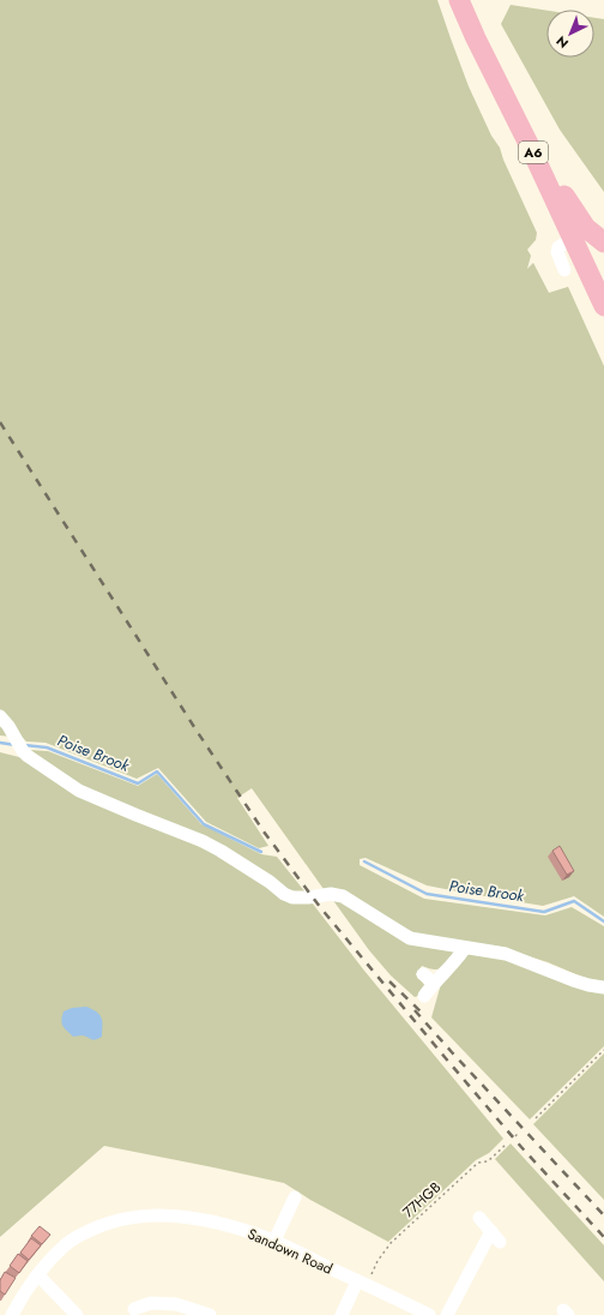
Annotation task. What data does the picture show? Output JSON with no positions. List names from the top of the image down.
{
  "streets": {
    "highway": ["A6"],
    "street": ["Sandown Road"],
    "path": ["77HGB"]
  },
  "crossings": [
    ["77HGB", "Sandown Road"]
  ],
  "water": ["Poise Brook"],
  "north": "bottom left"
}
